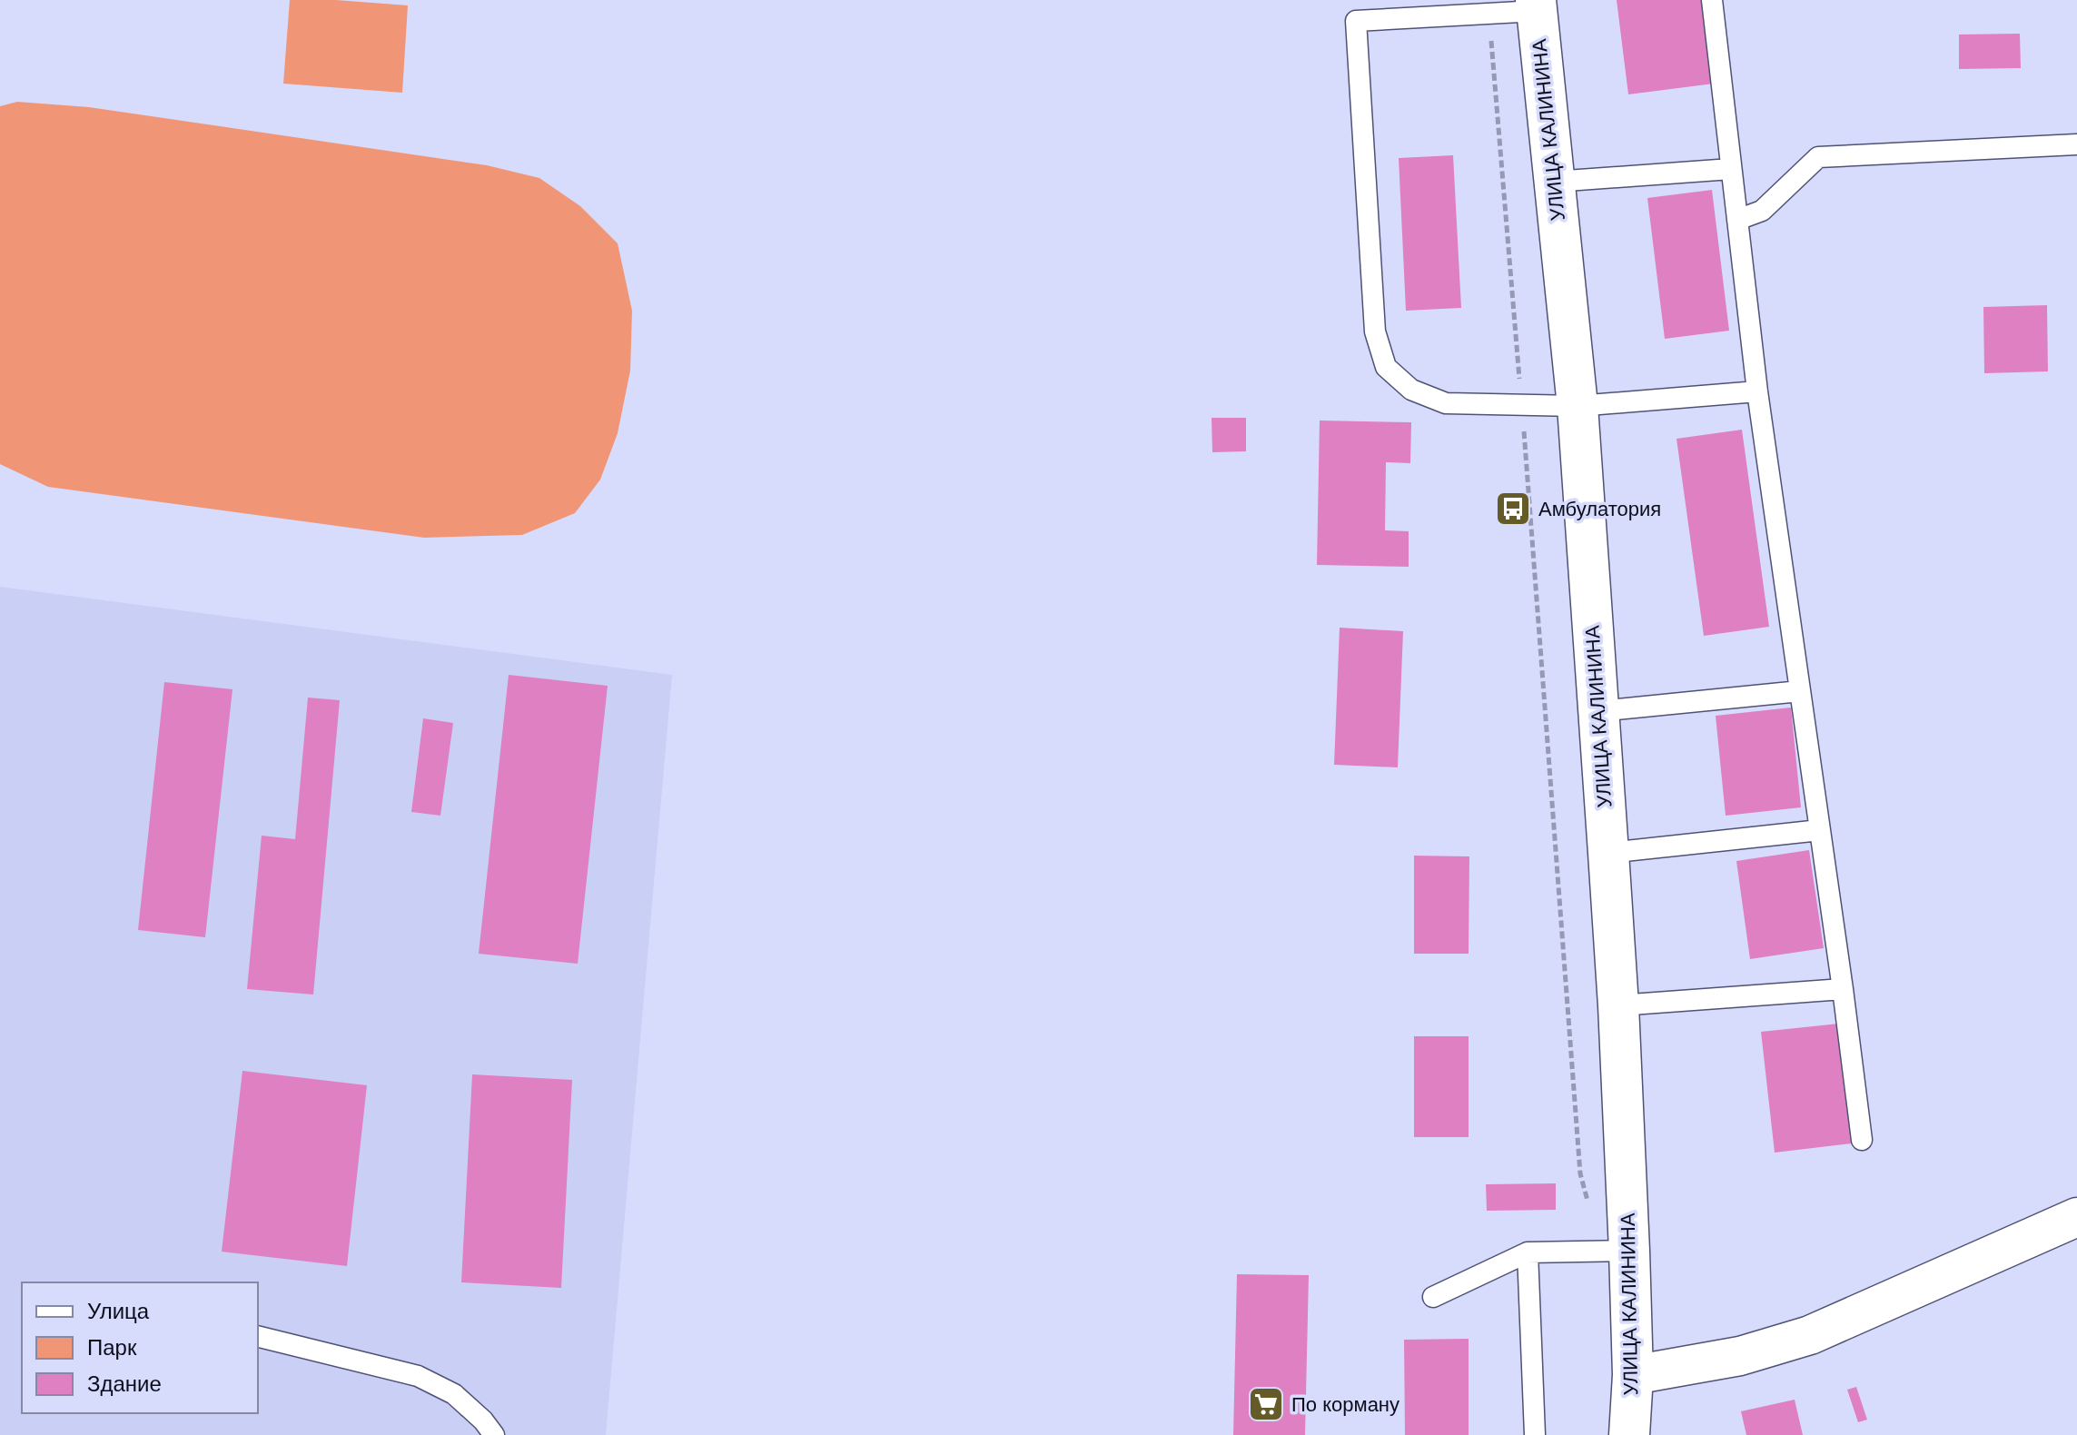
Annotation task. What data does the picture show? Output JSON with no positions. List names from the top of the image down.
{
  "streets": {
    "main road": ["УЛИЦА КАЛИНИНА"]
  },
  "places": {
    "bus stop": ["Амбулатория"],
    "supermarket": ["По корману"]
  },
  "legend": ["Улица", "Парк", "Здание"]
}
